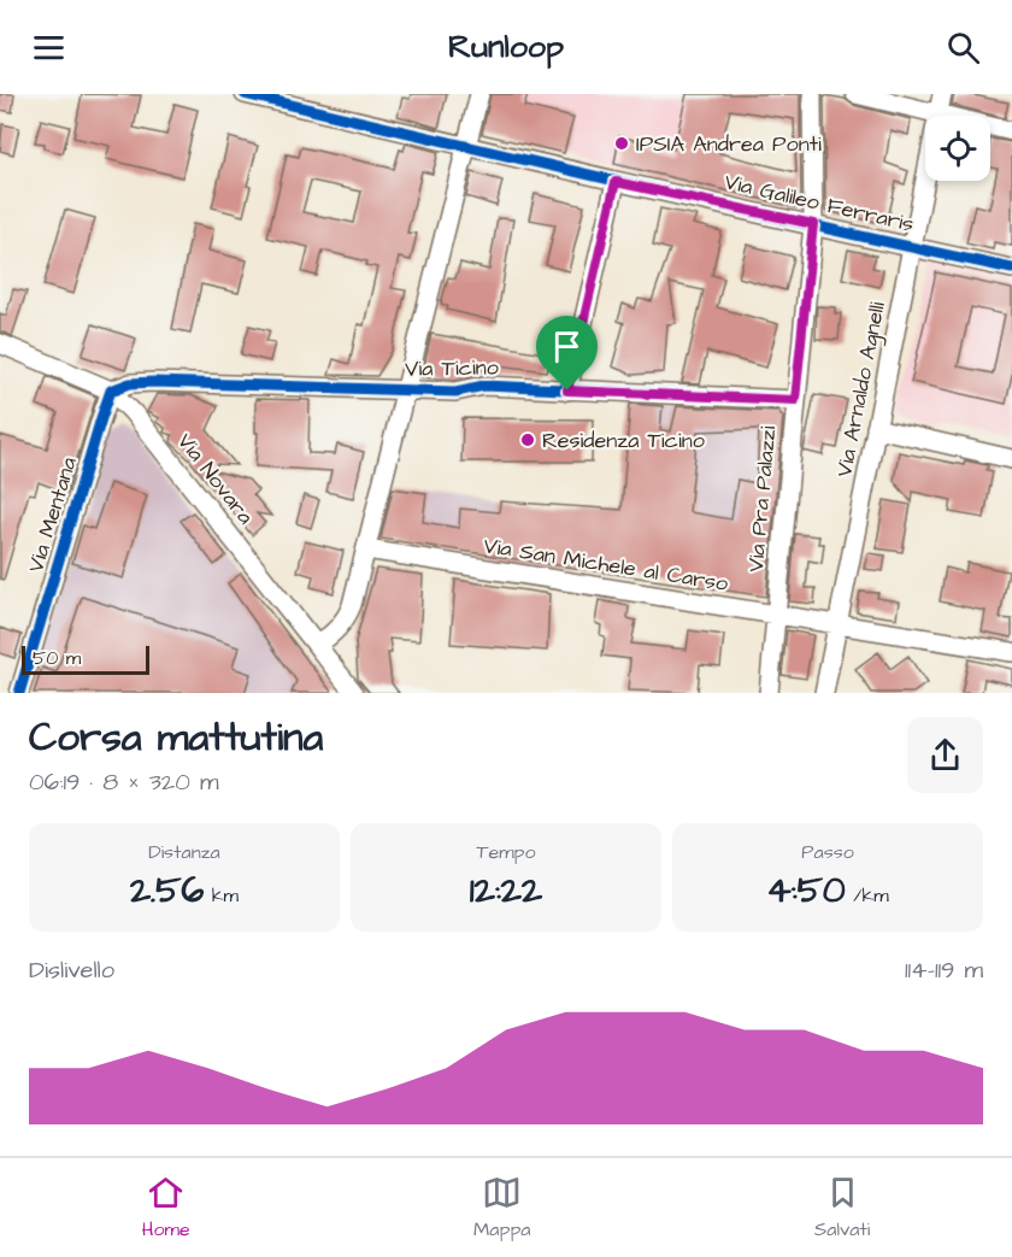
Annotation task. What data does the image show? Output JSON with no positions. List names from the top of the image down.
{
  "streets": {
    "street": [
      "Via Galileo Ferraris",
      "Via Ticino",
      "Via Arnaldo Agnelli",
      "Via Novara",
      "Via Pra Palazzi",
      "Via Mentana",
      "Via San Michele al Carso"
    ]
  },
  "crossings": [
    ["Via Galileo Ferraris", "Via Arnaldo Agnelli"],
    ["Via Galileo Ferraris", "Via Pra Palazzi"],
    ["Via Ticino", "Via Novara"],
    ["Via Ticino", "Via Pra Palazzi"],
    ["Via Ticino", "Via Mentana"],
    ["Via Arnaldo Agnelli", "Via San Michele al Carso"],
    ["Via Novara", "Via Mentana"],
    ["Via Pra Palazzi", "Via San Michele al Carso"]
  ],
  "places": ["IPSIA Andrea Ponti", "Residenza Ticino"],
  "scale_bar": "50 m",
  "page": {
    "header": "Runloop",
    "scale": "50 m",
    "heading": ["Corsa mattutina", "06:19 · 8 × 320 m"],
    "stats": [
      ["Distanza", "2.56 km"],
      ["Tempo", "12:22"],
      ["Passo", "4:50 /km"]
    ],
    "chart": ["Dislivello", "114–119 m"],
    "tabs": ["Home", "Mappa", "Salvati"]
  }
}
